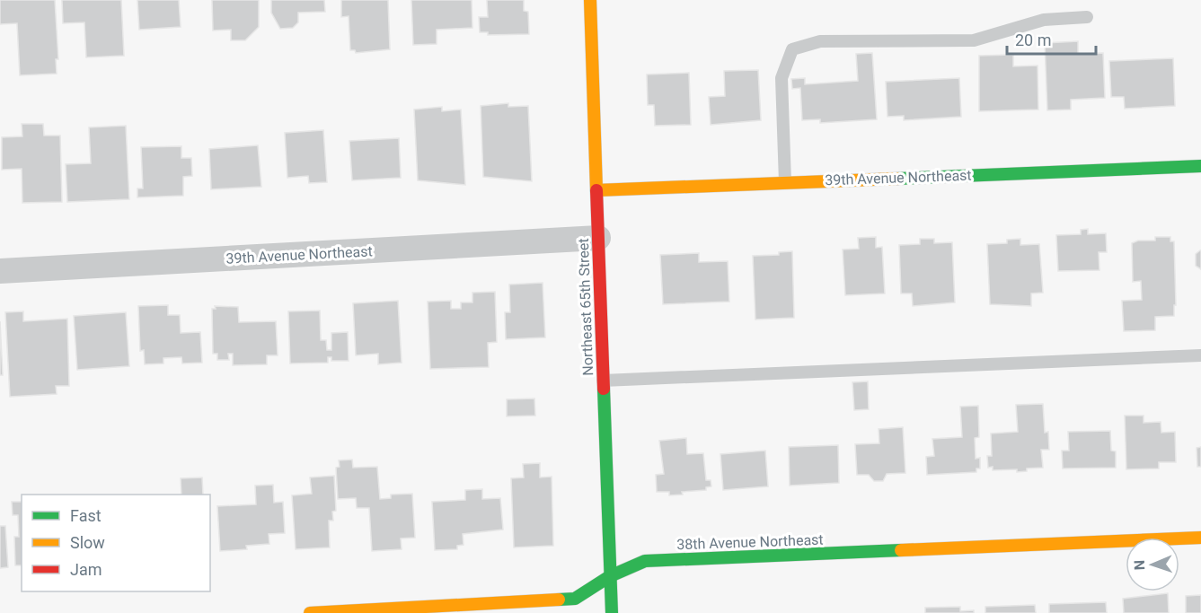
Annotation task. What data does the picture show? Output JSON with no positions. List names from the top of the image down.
{
  "streets": {
    "street": ["39th Avenue Northeast", "Northeast 65th Street", "38th Avenue Northeast"]
  },
  "crossings": [
    ["39th Avenue Northeast", "Northeast 65th Street"],
    ["Northeast 65th Street", "38th Avenue Northeast"]
  ],
  "legend": ["Fast", "Slow", "Jam"],
  "scale_bar": "20 m",
  "north": "left"
}
